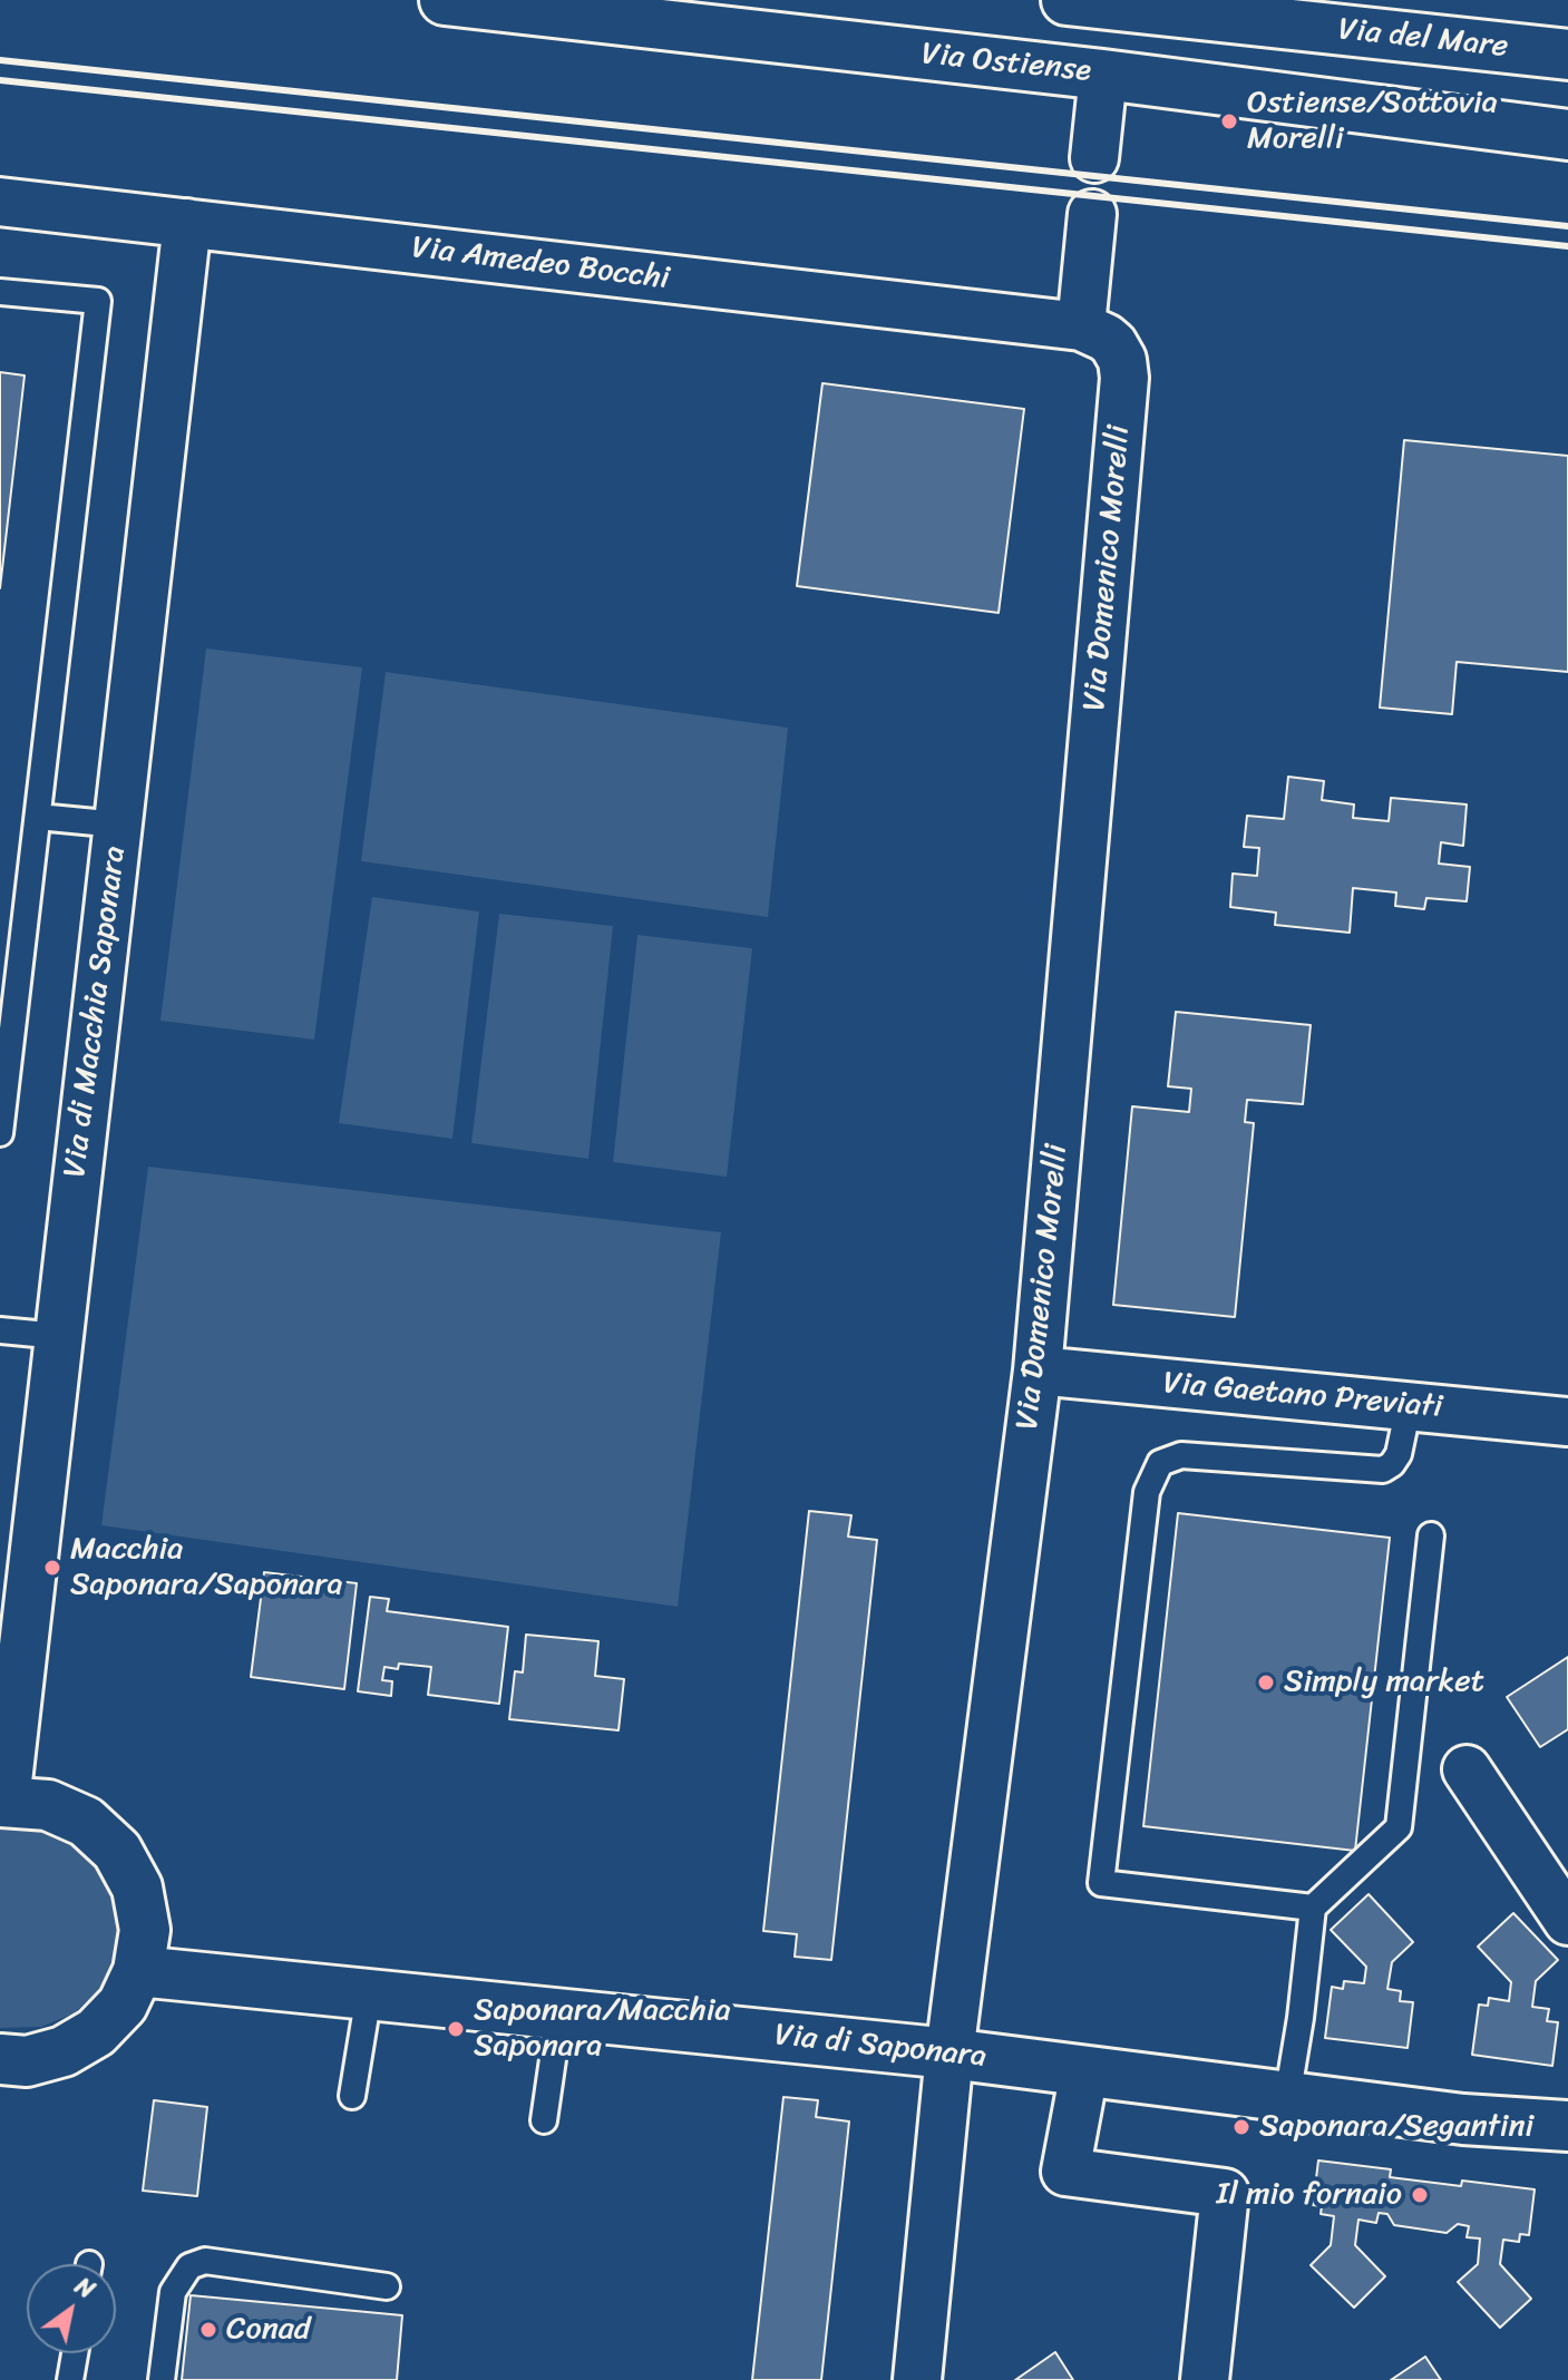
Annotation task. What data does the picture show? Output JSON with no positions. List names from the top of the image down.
{
  "streets": {
    "street": [
      "Via del Mare",
      "Via Ostiense",
      "Via Amedeo Bocchi",
      "Via Domenico Morelli",
      "Via di Macchia Saponara",
      "Via Gaetano Previati",
      "Via di Saponara"
    ]
  },
  "crossings": [
    ["Via Amedeo Bocchi", "Via Domenico Morelli"],
    ["Via Amedeo Bocchi", "Via di Macchia Saponara"],
    ["Via Domenico Morelli", "Via Gaetano Previati"],
    ["Via Domenico Morelli", "Via di Saponara"]
  ],
  "places": [
    "Ostiense/Sottovia Morelli",
    "Macchia Saponara/Saponara",
    "Simply market",
    "Saponara/Macchia Saponara",
    "Saponara/Segantini",
    "Il mio fornaio",
    "Conad"
  ],
  "north": "top right"
}
